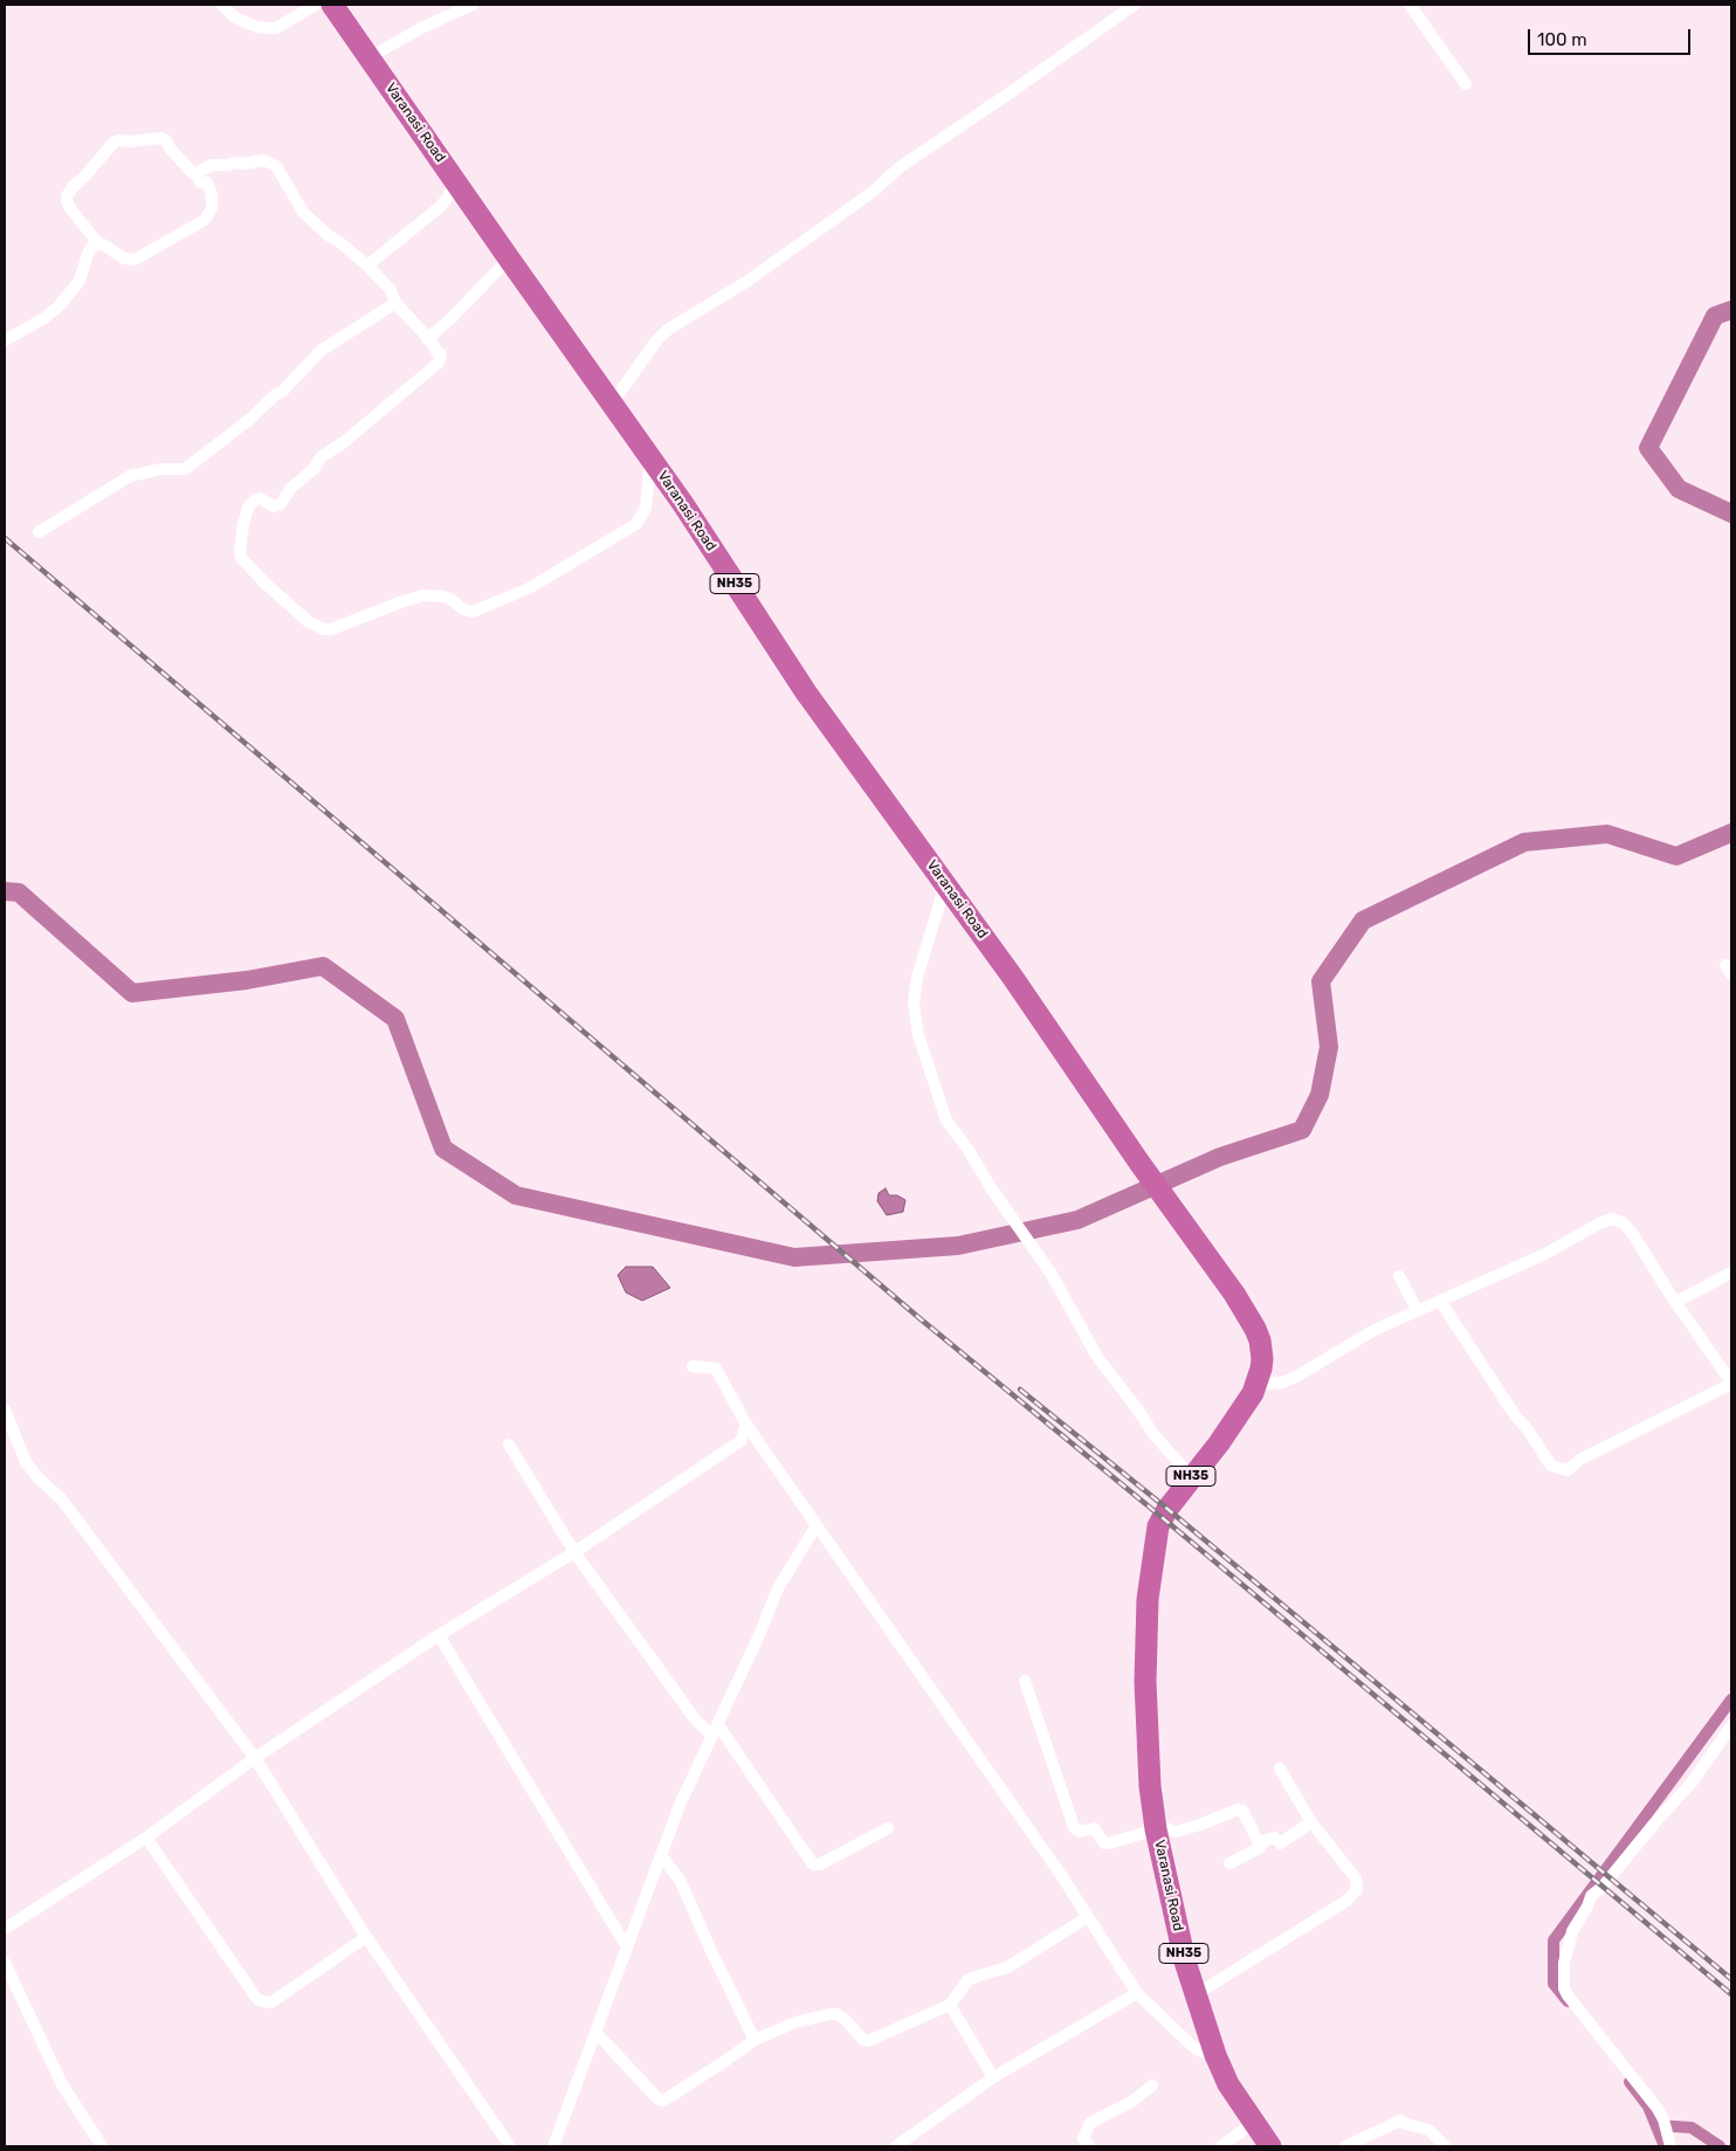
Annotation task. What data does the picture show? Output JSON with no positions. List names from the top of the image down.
{
  "streets": {
    "highway": ["Varanasi Road", "NH35"]
  },
  "crossings": [
    ["Varanasi Road", "NH35"]
  ],
  "scale_bar": "100 m"
}
